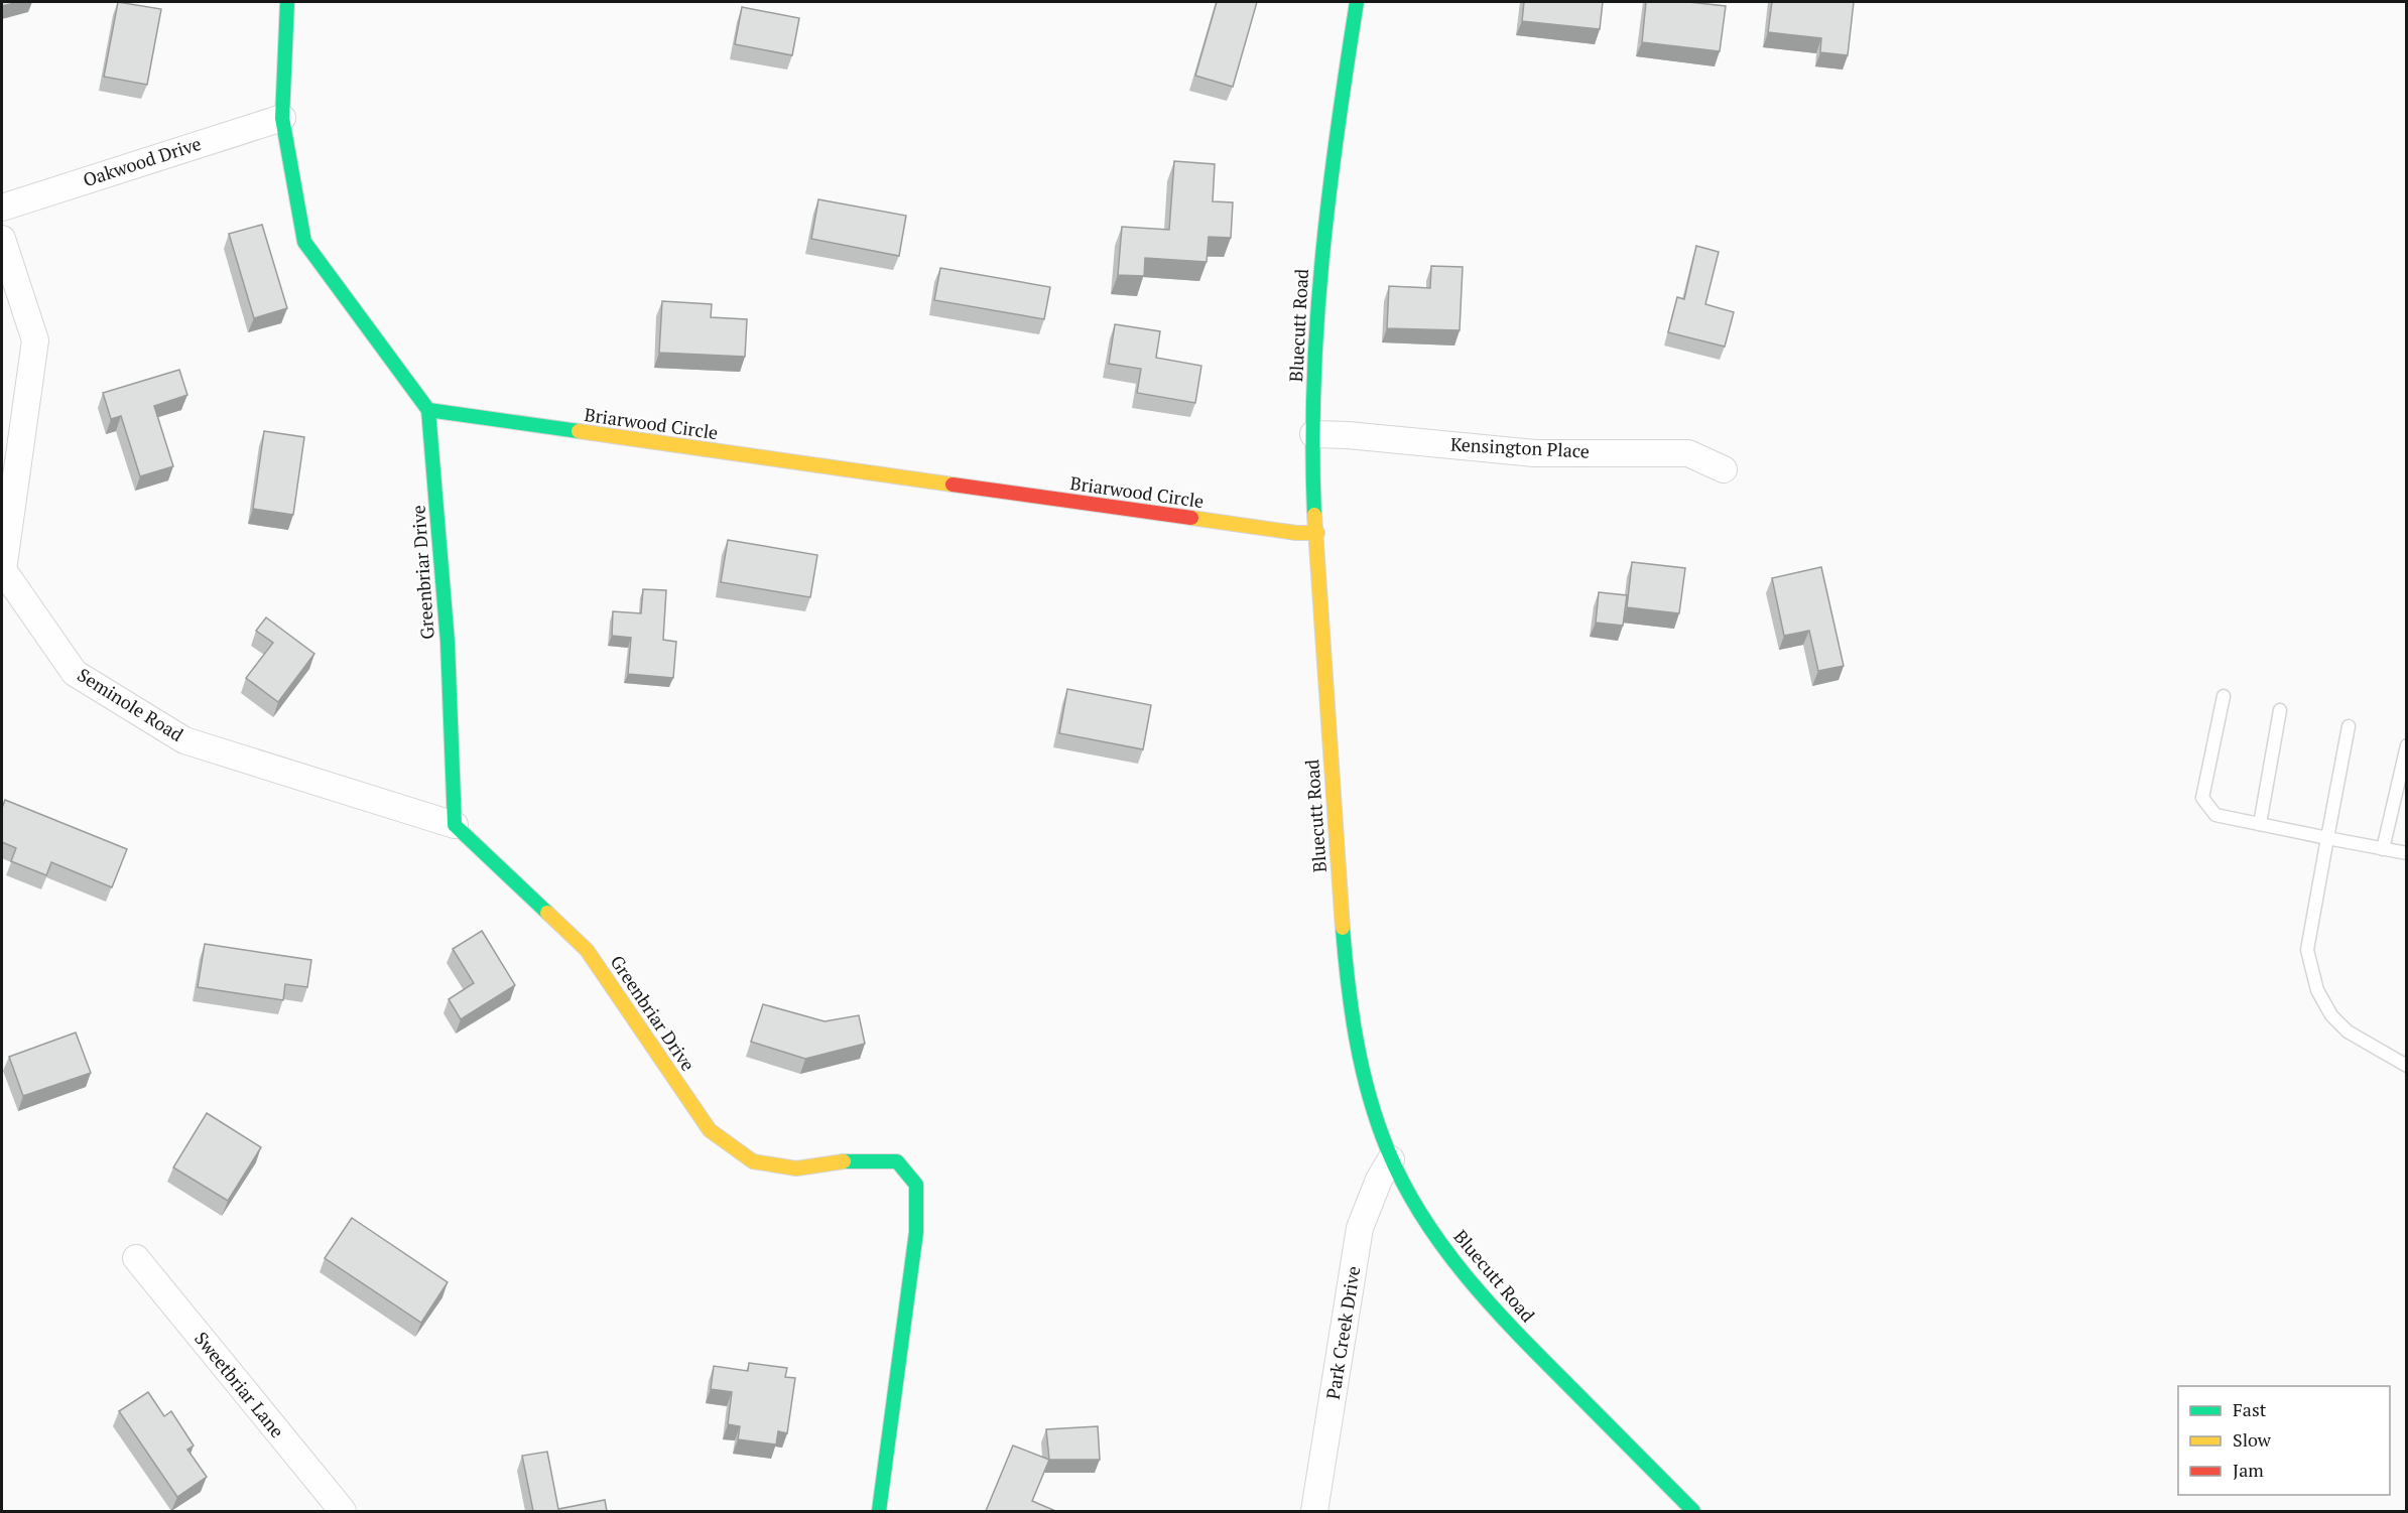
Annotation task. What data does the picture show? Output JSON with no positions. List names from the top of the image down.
{
  "streets": {
    "street": [
      "Oakwood Drive",
      "Bluecutt Road",
      "Briarwood Circle",
      "Kensington Place",
      "Greenbriar Drive",
      "Seminole Road",
      "Park Creek Drive",
      "Sweetbriar Lane"
    ]
  },
  "crossings": [
    ["Bluecutt Road", "Briarwood Circle"],
    ["Bluecutt Road", "Kensington Place"],
    ["Bluecutt Road", "Park Creek Drive"],
    ["Briarwood Circle", "Greenbriar Drive"],
    ["Greenbriar Drive", "Seminole Road"]
  ],
  "legend": ["Fast", "Slow", "Jam"]
}
